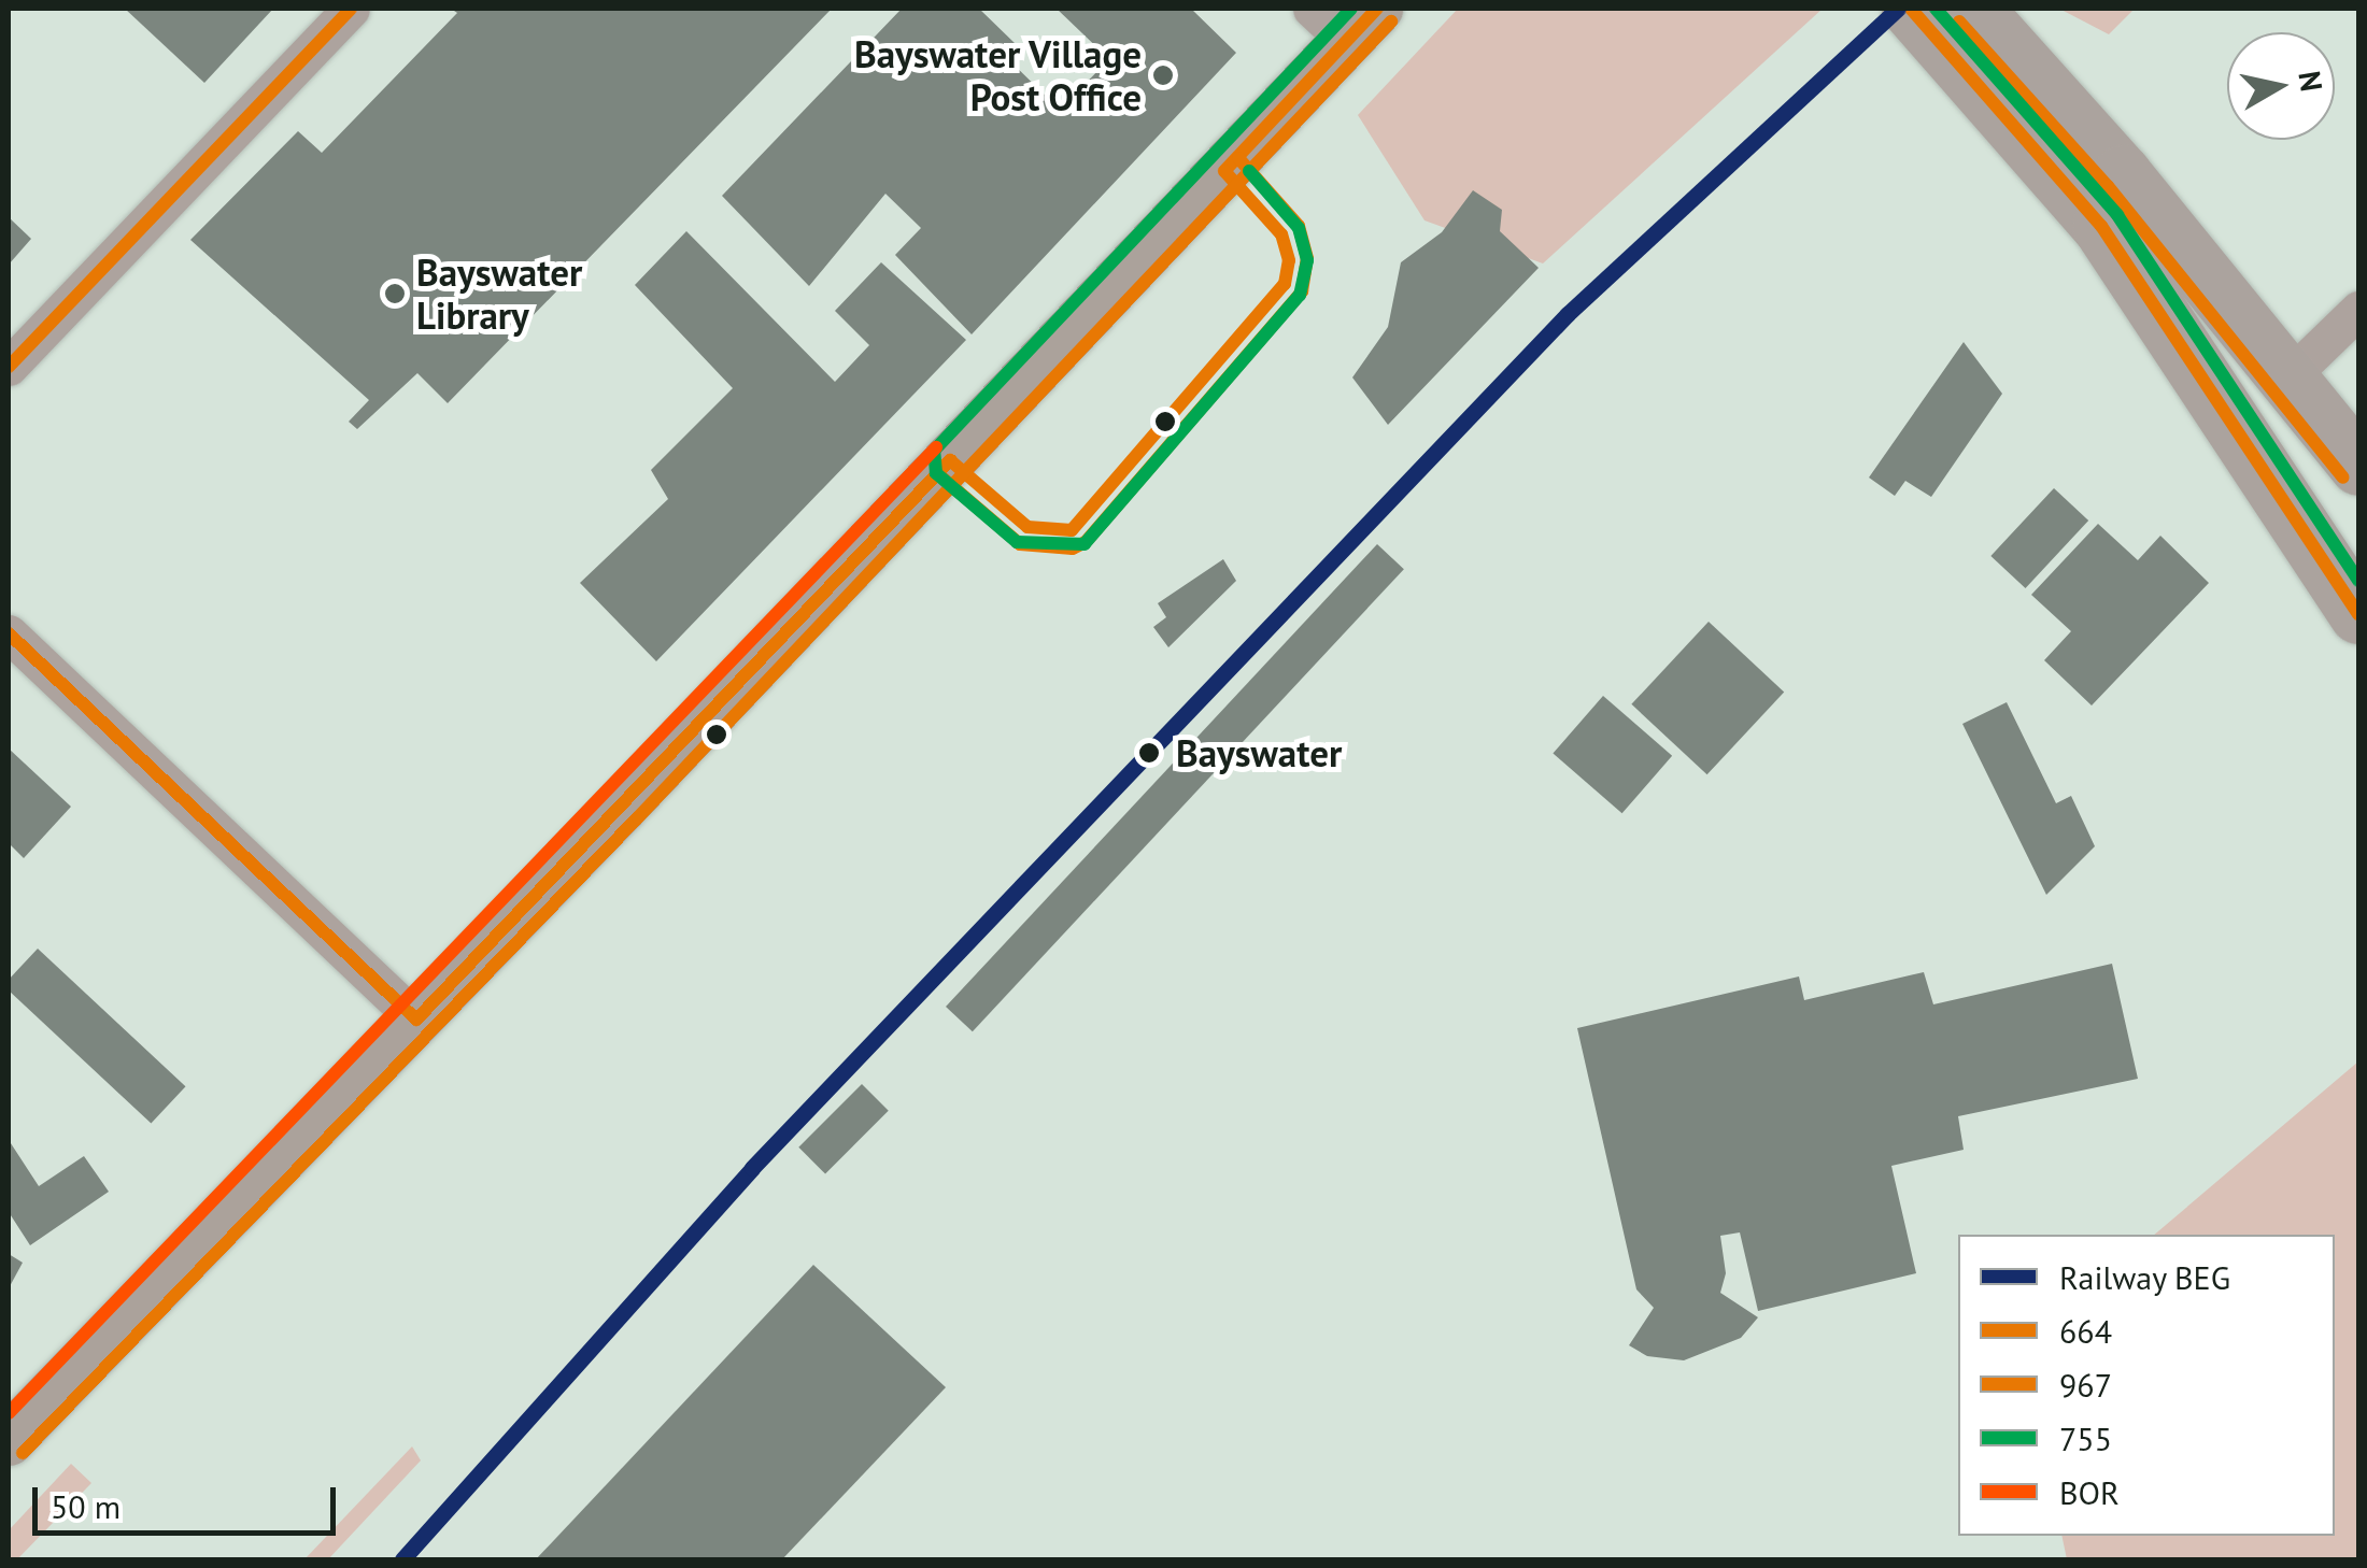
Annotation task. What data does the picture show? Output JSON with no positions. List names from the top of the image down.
{
  "places": ["Bayswater Village Post Office", "Bayswater Library", "Bayswater"],
  "lines": [
    "rail line BEG",
    "transit line 664",
    "transit line 755",
    "transit line 967",
    "transit line BOR"
  ],
  "legend": [
    "Railway BEG",
    "664",
    "967",
    "755",
    "BOR"
  ],
  "scale_bar": "50 m",
  "north": "right"
}
